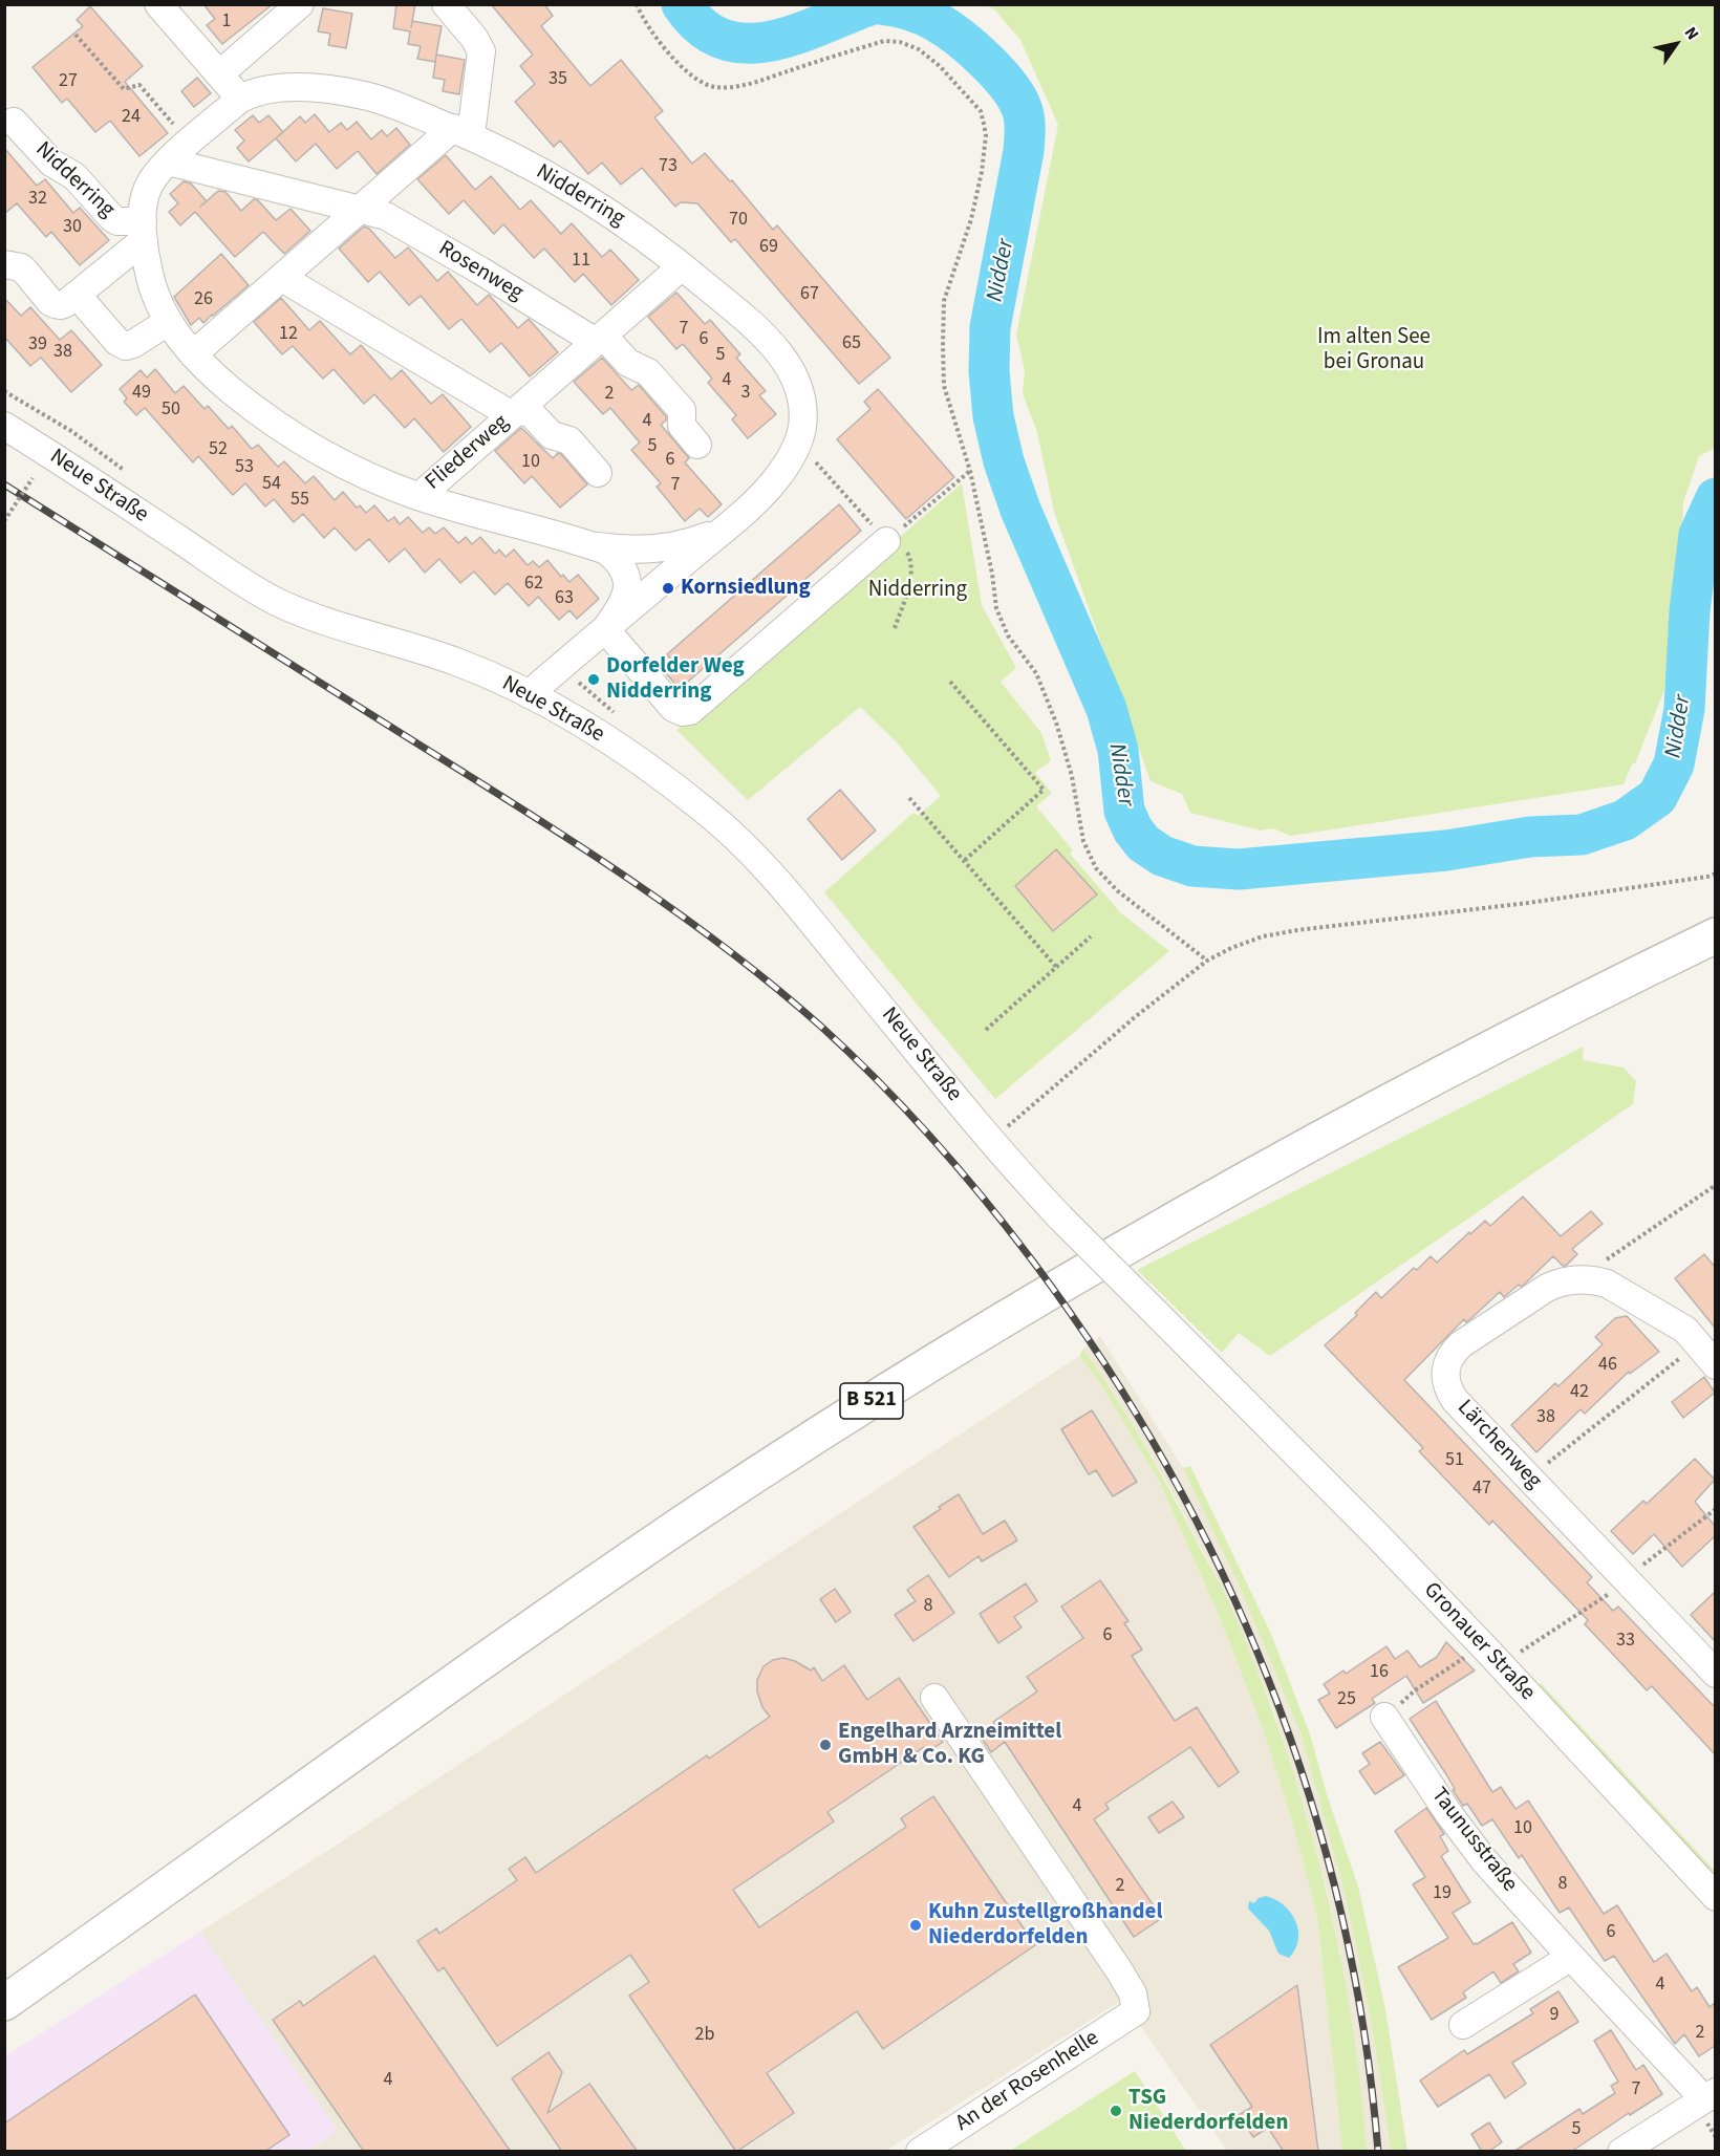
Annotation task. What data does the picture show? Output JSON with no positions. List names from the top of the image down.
{
  "streets": {
    "main road": ["B 521"],
    "street": [
      "Nidderring",
      "Rosenweg",
      "Fliederweg",
      "Neue Straße",
      "Lärchenweg",
      "Gronauer Straße",
      "Taunusstraße",
      "An der Rosenhelle"
    ]
  },
  "crossings": [
    ["Nidderring", "Rosenweg"],
    ["Nidderring", "Fliederweg"],
    ["Nidderring", "Neue Straße"],
    ["Rosenweg", "Fliederweg"],
    ["Neue Straße", "Gronauer Straße"]
  ],
  "water": ["Nidder"],
  "parks": ["Im alten See bei Gronau", "Nidderring"],
  "places": [
    "Kornsiedlung",
    "Dorfelder Weg Nidderring",
    "Engelhard Arzneimittel GmbH & Co. KG",
    "Kuhn Zustellgroßhandel Niederdorfelden",
    "TSG Niederdorfelden"
  ],
  "house_numbers": [
    "1",
    "35",
    "27",
    "24",
    "73",
    "32",
    "70",
    "30",
    "69",
    "11",
    "67",
    "26",
    "7",
    "12",
    "6",
    "65",
    "39",
    "38",
    "5",
    "4",
    "49",
    "3",
    "2",
    "50",
    "4",
    "5",
    "52",
    "6",
    "10",
    "53",
    "54",
    "7",
    "55",
    "62",
    "63",
    "46",
    "42",
    "38",
    "51",
    "47",
    "8",
    "6",
    "33",
    "16",
    "25",
    "4",
    "10",
    "8",
    "2",
    "19",
    "6",
    "4",
    "9",
    "2",
    "2b",
    "4",
    "7",
    "5"
  ],
  "north": "top right"
}
